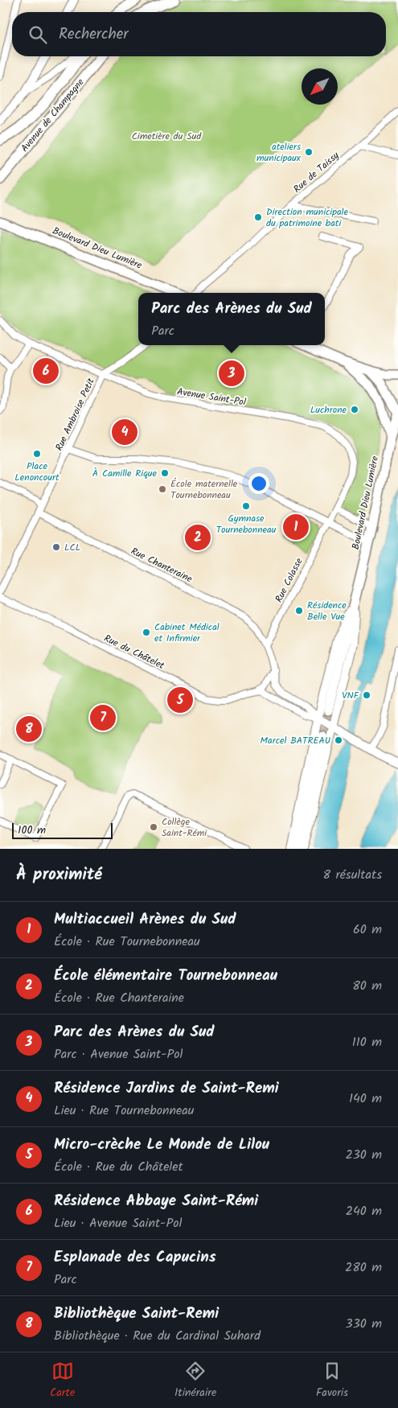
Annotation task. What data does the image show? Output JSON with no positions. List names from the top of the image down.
{
  "streets": {
    "main road": ["Avenue de Champagne", "Boulevard Dieu Lumière"],
    "street": [
      "Rue de Taissy",
      "Avenue Saint-Pol",
      "Rue Ambroise Petit",
      "Rue Chanteraine",
      "Rue Colasse",
      "Rue du Châtelet"
    ]
  },
  "crossings": [
    ["Boulevard Dieu Lumière", "Rue Chanteraine"],
    ["Avenue Saint-Pol", "Rue Ambroise Petit"],
    ["Avenue Saint-Pol", "Rue Colasse"],
    ["Rue Ambroise Petit", "Rue Chanteraine"],
    ["Rue Chanteraine", "Rue Colasse"]
  ],
  "parks": ["Cimetière du Sud"],
  "places": [
    "ateliers municipaux",
    "Direction municipale du patrimoine bati",
    "Luchrone",
    "Place Lenoncourt",
    "À Camille Rique",
    "École maternelle Tournebonneau",
    "Gymnase Tournebonneau",
    "LCL",
    "Résidence Belle Vue",
    "Cabinet Médical et Infirmier",
    "VNF",
    "Marcel BATREAU",
    "Collège Saint-Rémi"
  ],
  "scale_bar": "100 m",
  "north": "bottom left",
  "page": {
    "search": "Rechercher",
    "popup": ["Parc des Arènes du Sud", "Parc"],
    "pins": [
      "6",
      "3",
      "4",
      "1",
      "2",
      "5",
      "7",
      "8"
    ],
    "scale": "100 m",
    "heading": ["À proximité", "8 résultats"],
    "list": [
      {
        "mark": "1",
        "name": "Multiaccueil Arènes du Sud",
        "note": "École · Rue Tournebonneau",
        "value": "60 m"
      },
      {
        "mark": "2",
        "name": "École élémentaire Tournebonneau",
        "note": "École · Rue Chanteraine",
        "value": "80 m"
      },
      {
        "mark": "3",
        "name": "Parc des Arènes du Sud",
        "note": "Parc · Avenue Saint-Pol",
        "value": "110 m"
      },
      {
        "mark": "4",
        "name": "Résidence Jardins de Saint-Remi",
        "note": "Lieu · Rue Tournebonneau",
        "value": "140 m"
      },
      {
        "mark": "5",
        "name": "Micro-crèche Le Monde de Lilou",
        "note": "École · Rue du Châtelet",
        "value": "230 m"
      },
      {
        "mark": "6",
        "name": "Résidence Abbaye Saint-Rémi",
        "note": "Lieu · Avenue Saint-Pol",
        "value": "240 m"
      },
      {
        "mark": "7",
        "name": "Esplanade des Capucins",
        "note": "Parc",
        "value": "280 m"
      },
      {
        "mark": "8",
        "name": "Bibliothèque Saint-Remi",
        "note": "Bibliothèque · Rue du Cardinal Suhard",
        "value": "330 m"
      }
    ],
    "nav": ["Carte", "Itinéraire", "Favoris"]
  }
}
